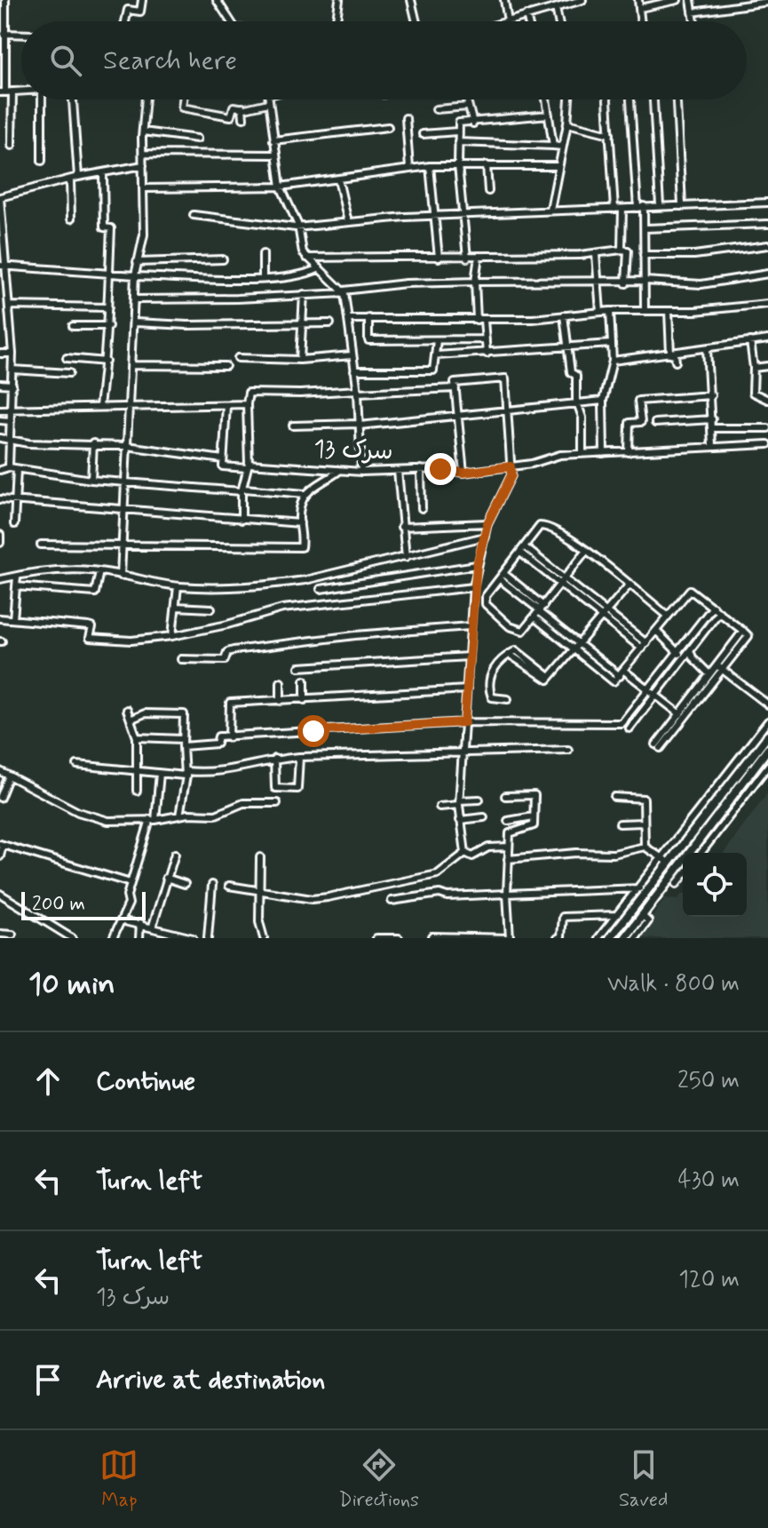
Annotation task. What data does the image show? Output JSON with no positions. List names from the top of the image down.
{
  "streets": {
    "street": ["سرک 13"]
  },
  "scale_bar": "200 m",
  "page": {
    "search": "Search here",
    "scale": "200 m",
    "heading": ["10 min", "Walk · 800 m"],
    "list": [
      ["Continue", "250 m"],
      ["Turn left", "430 m"],
      ["Turn left", "سرک 13", "120 m"],
      "Arrive at destination"
    ],
    "nav": ["Map", "Directions", "Saved"]
  }
}
